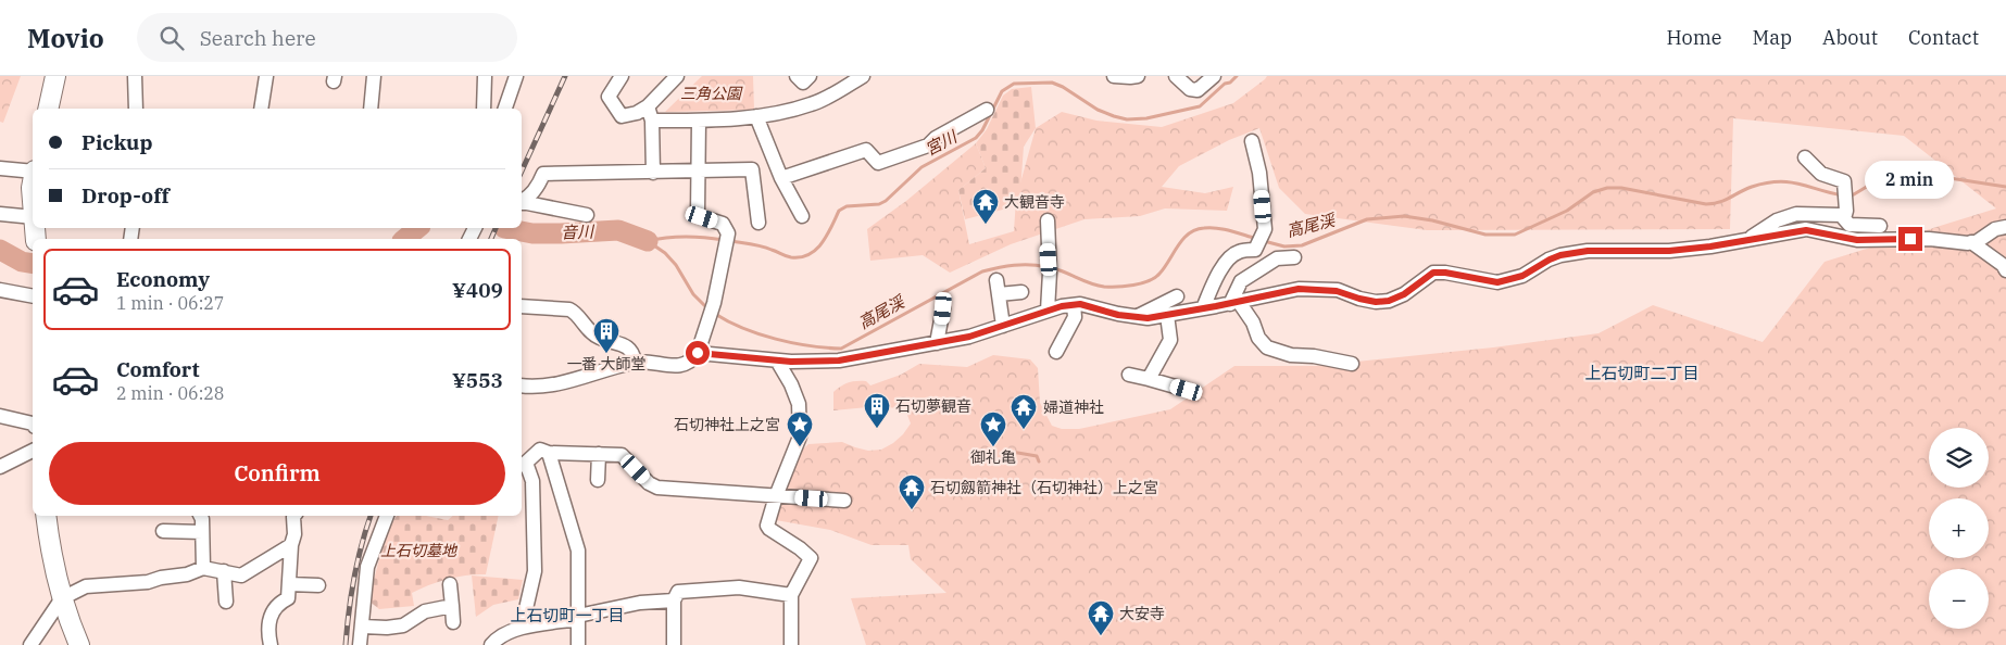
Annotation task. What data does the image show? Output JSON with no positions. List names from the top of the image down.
{
  "districts": ["上石切町二丁目", "上石切町一丁目"],
  "water": ["宮川", "高尾渓", "音川"],
  "parks": ["三角公園", "上石切墓地"],
  "places": {
    "temple": [
      "大観音寺",
      "婦道神社",
      "石切劔箭神社（石切神社）上之宮",
      "大安寺"
    ],
    "building": ["一番 大師堂", "石切夢観音"],
    "place": ["石切神社上之宮", "御礼亀"]
  },
  "page": {
    "header": "Movio",
    "search": "Search here",
    "nav": [
      "Home",
      "Map",
      "About",
      "Contact"
    ],
    "banner": ["Pickup", "Drop-off"],
    "bubble": "2 min",
    "list": [
      {
        "name": "Economy",
        "note": "1 min · 06:27",
        "value": "¥409"
      },
      {
        "name": "Comfort",
        "note": "2 min · 06:28",
        "value": "¥553"
      }
    ],
    "map_buttons": ["+", "−"],
    "buttons": "Confirm"
  }
}
